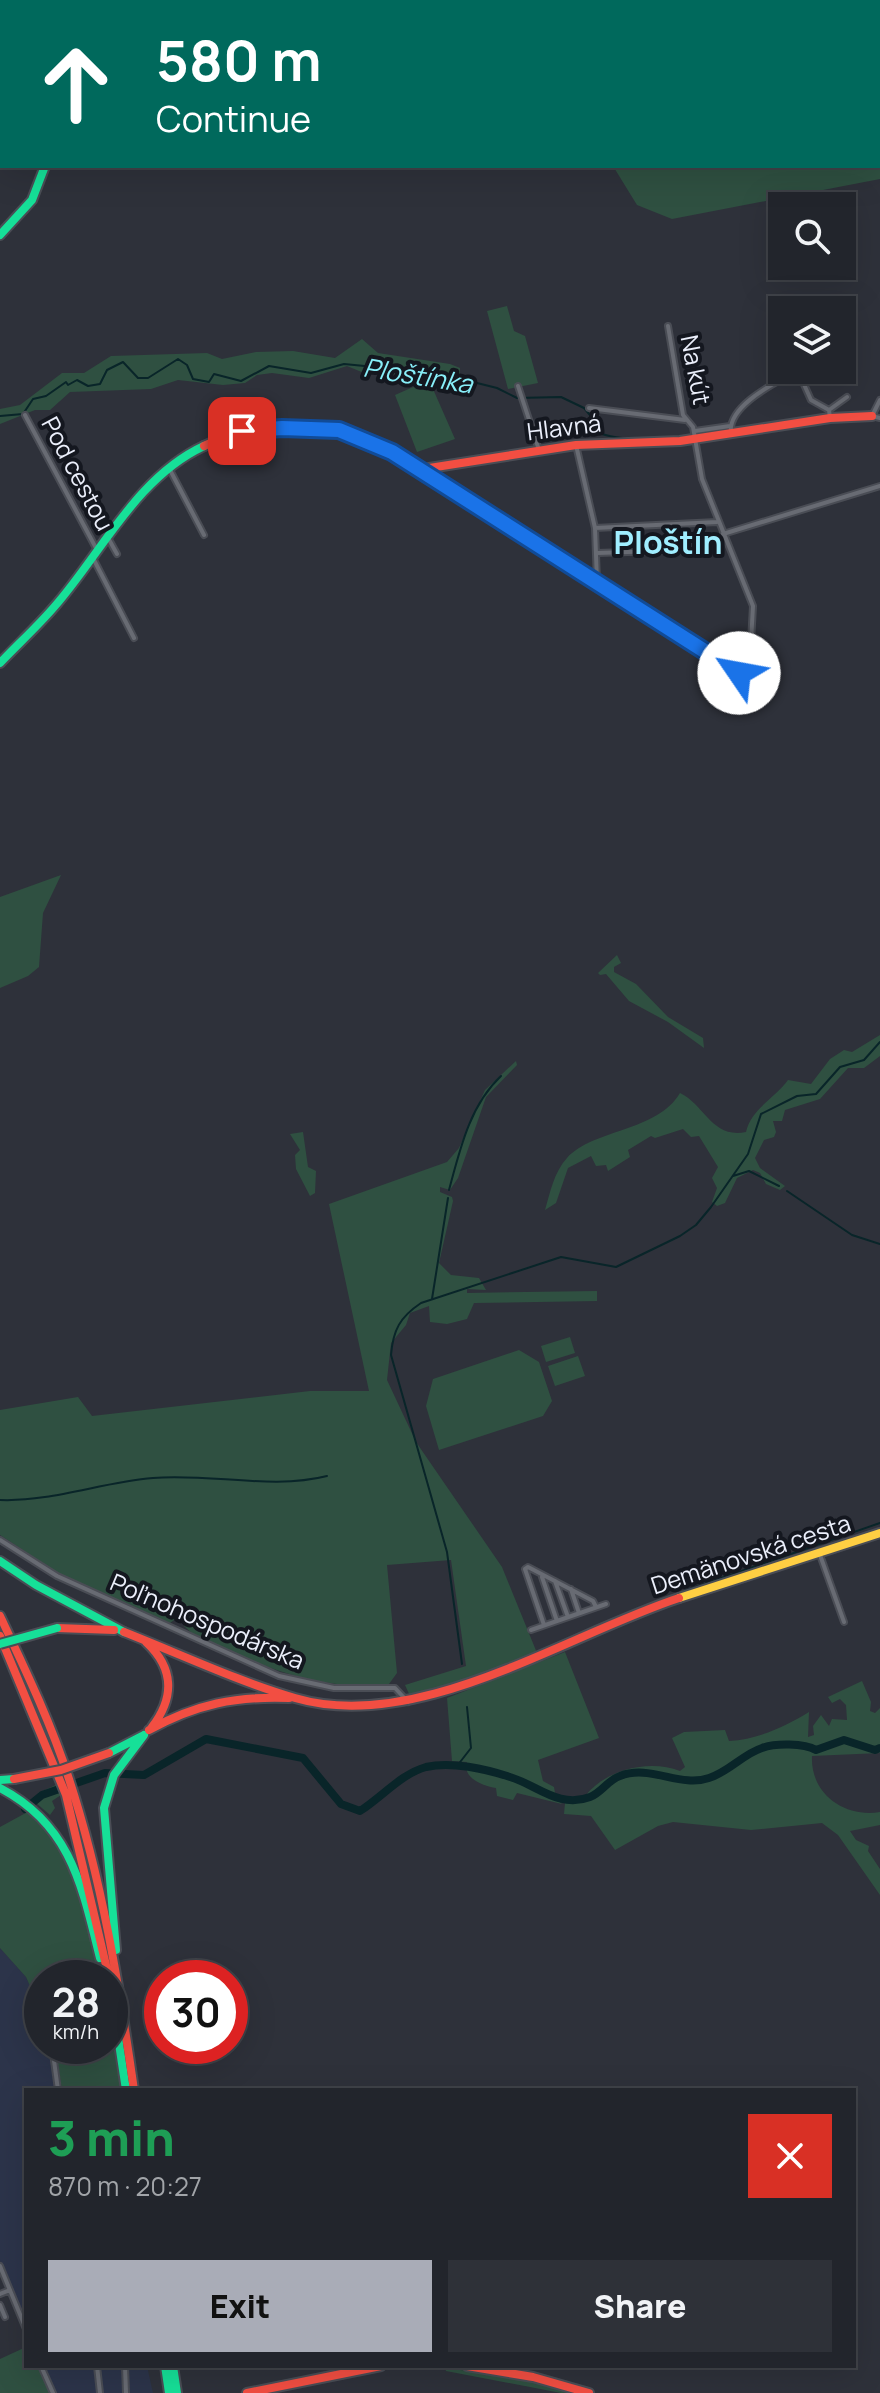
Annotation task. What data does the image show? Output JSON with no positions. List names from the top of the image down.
{
  "streets": {
    "main road": ["Hlavná", "Demänovská cesta"],
    "street": ["Na kút", "Pod cestou", "Poľnohospodárska"]
  },
  "crossings": [
    ["Demänovská cesta", "Poľnohospodárska"]
  ],
  "districts": ["Ploštín"],
  "water": ["Ploštínka"],
  "page": {
    "turn": ["580 m", "Continue"],
    "speed": "28 km/h",
    "limit": "30",
    "heading": ["3 min", "870 m · 20:27"],
    "buttons": ["Exit", "Share"]
  }
}
